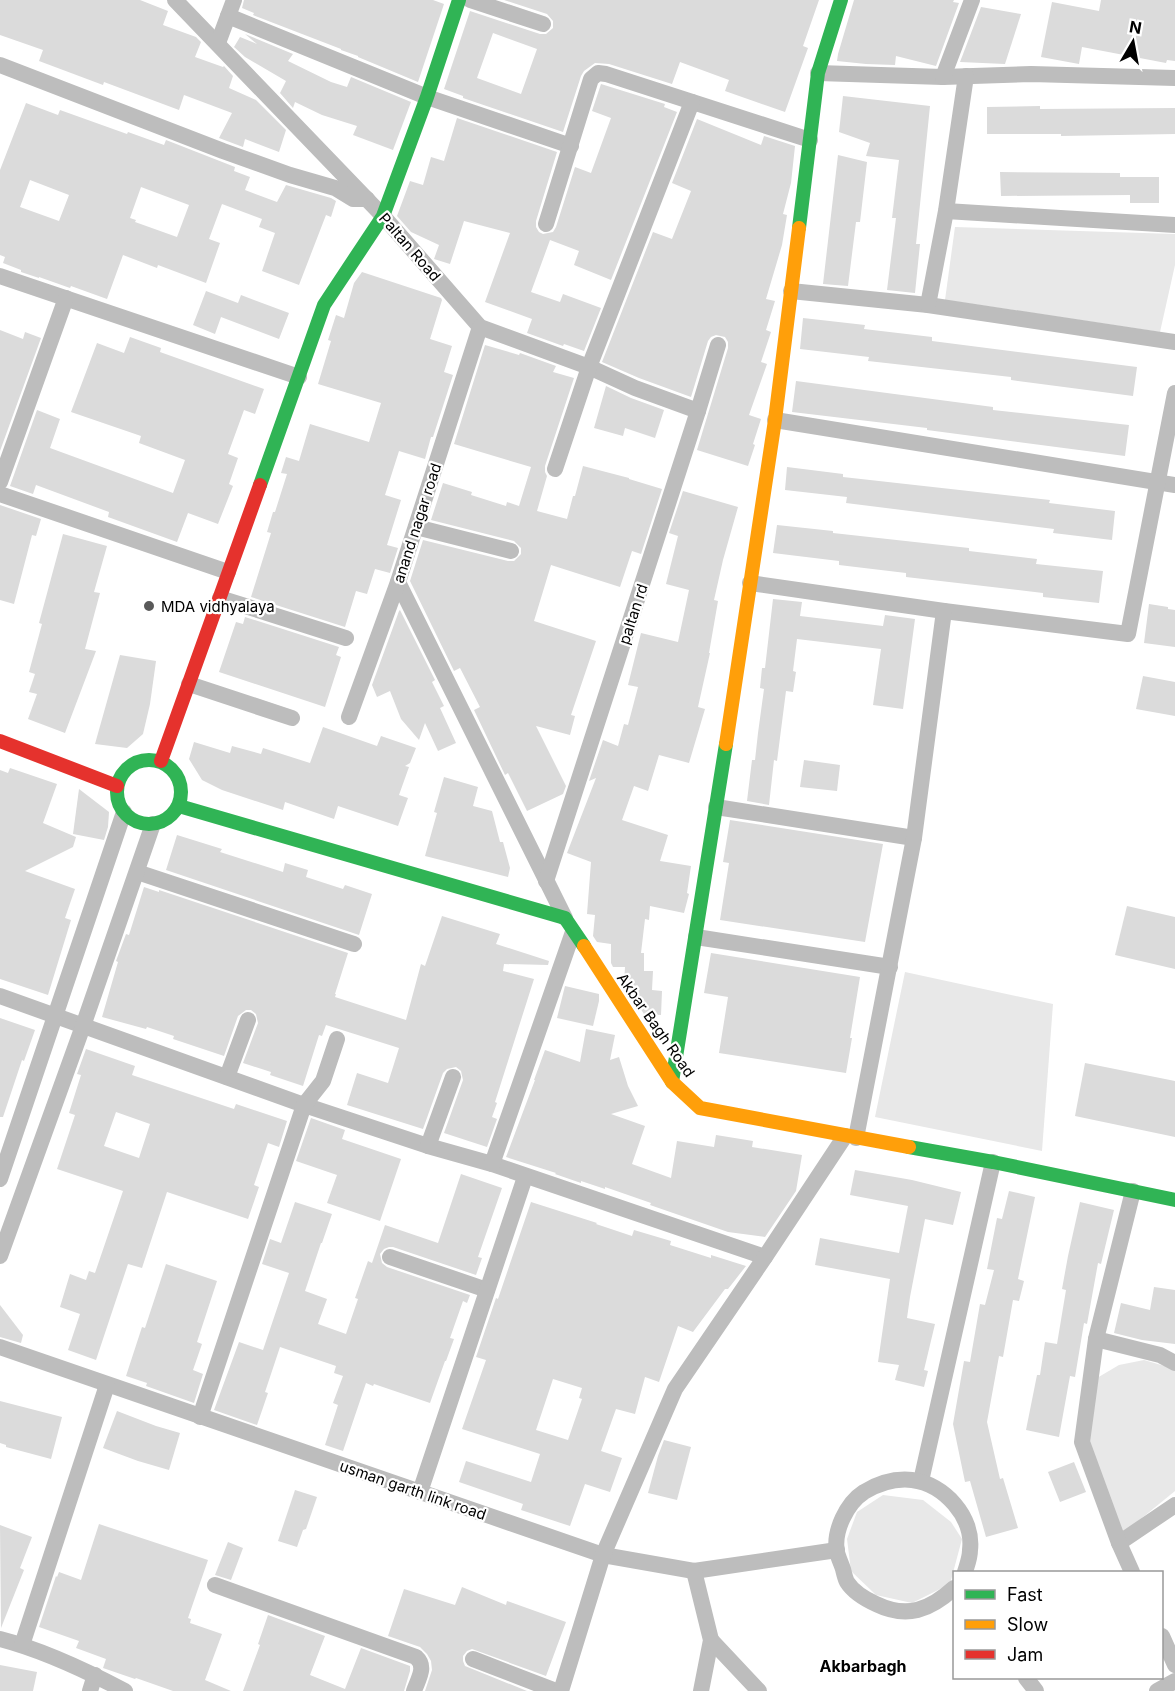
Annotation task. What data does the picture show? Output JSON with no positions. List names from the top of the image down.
{
  "streets": {
    "street": [
      "Paltan Road",
      "anand nagar road",
      "paltan rd",
      "Akbar Bagh Road",
      "usman garth link road"
    ]
  },
  "crossings": [
    ["Paltan Road", "anand nagar road"],
    ["Paltan Road", "paltan rd"]
  ],
  "districts": ["Akbarbagh"],
  "places": ["MDA vidhyalaya"],
  "legend": ["Fast", "Slow", "Jam"],
  "north": "top"
}
